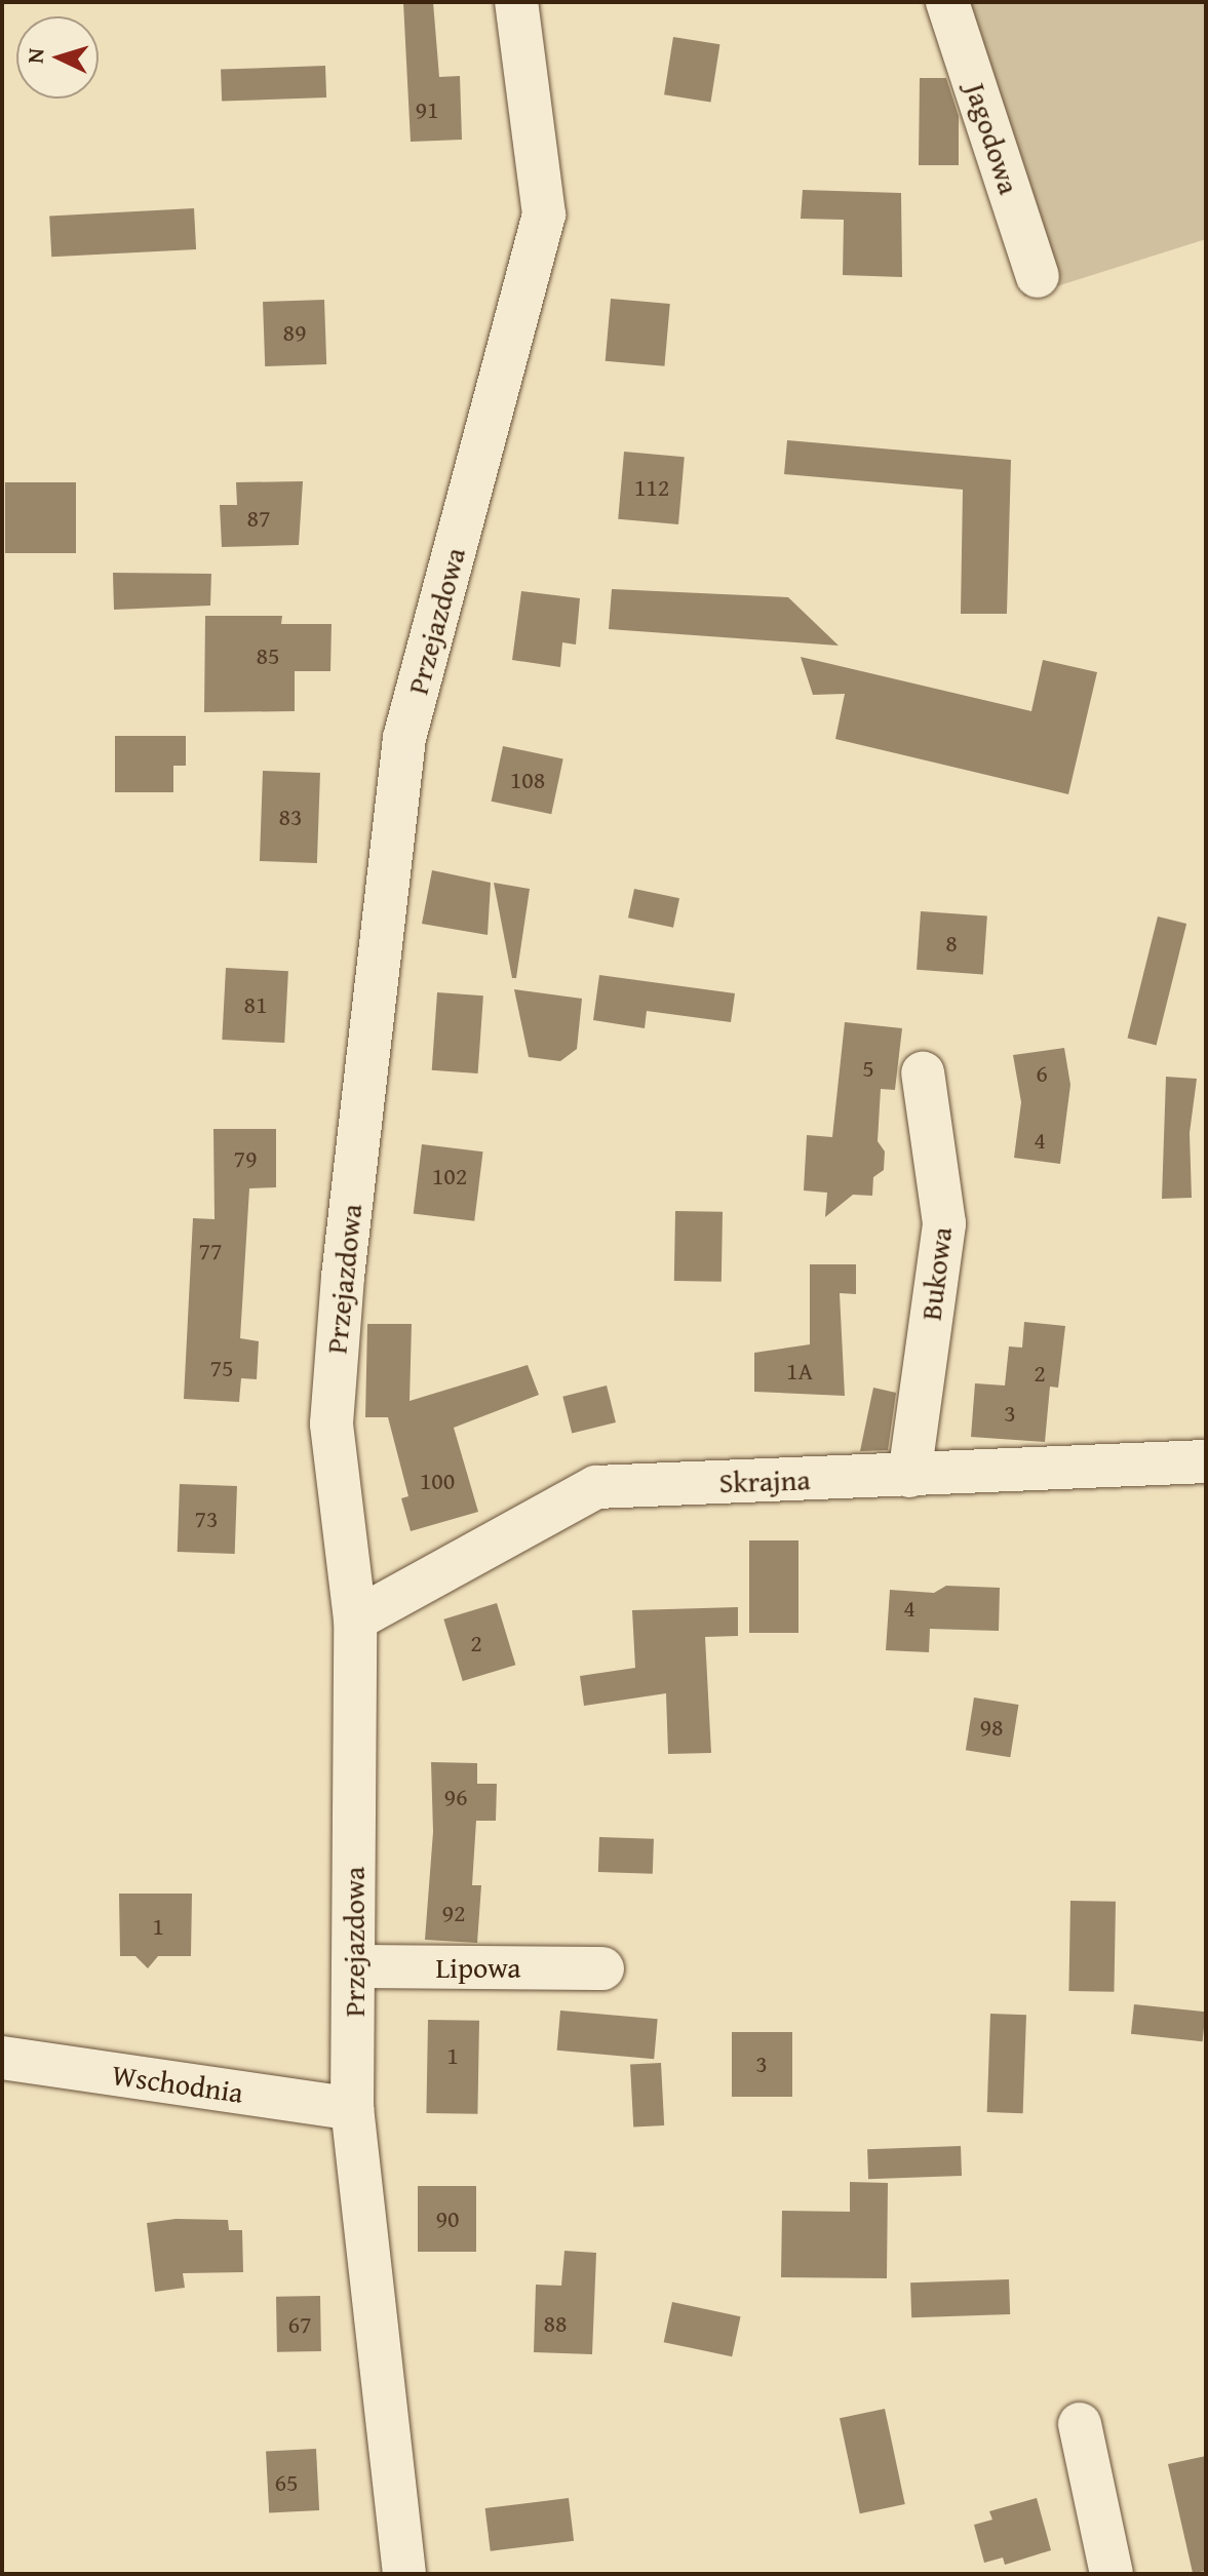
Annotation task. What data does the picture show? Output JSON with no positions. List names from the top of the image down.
{
  "streets": {
    "street": [
      "Jagodowa",
      "Przejazdowa",
      "Bukowa",
      "Skrajna",
      "Lipowa",
      "Wschodnia"
    ]
  },
  "crossings": [
    ["Przejazdowa", "Skrajna"],
    ["Przejazdowa", "Lipowa"],
    ["Przejazdowa", "Wschodnia"],
    ["Bukowa", "Skrajna"]
  ],
  "house_numbers": [
    "91",
    "89",
    "112",
    "87",
    "85",
    "108",
    "83",
    "8",
    "81",
    "5",
    "6",
    "4",
    "79",
    "102",
    "77",
    "75",
    "1A",
    "2",
    "3",
    "100",
    "73",
    "4",
    "2",
    "98",
    "96",
    "92",
    "1",
    "1",
    "3",
    "90",
    "88",
    "67",
    "65"
  ],
  "north": "left"
}
